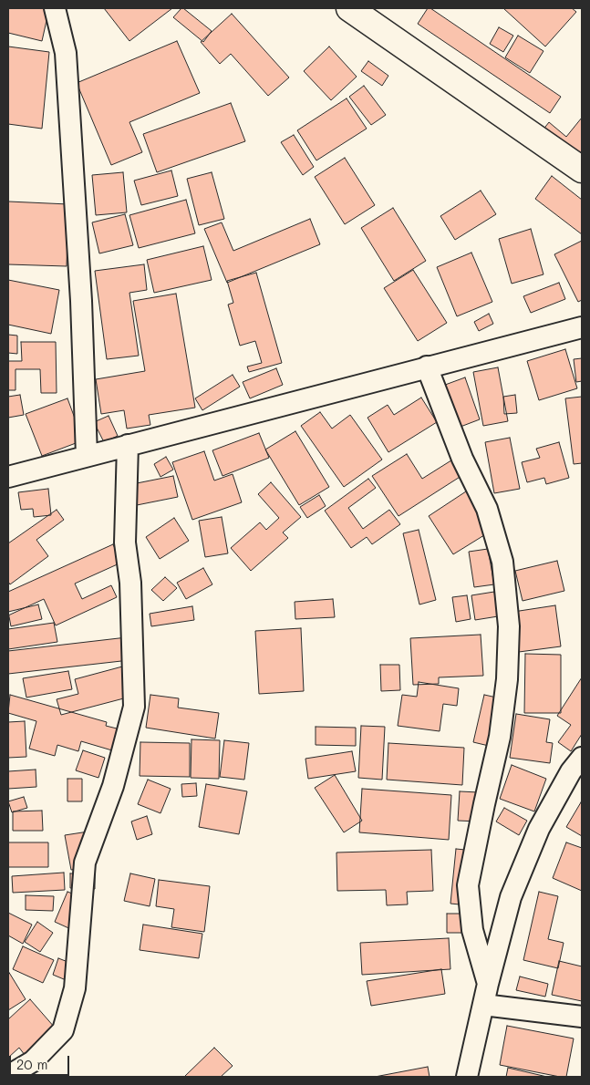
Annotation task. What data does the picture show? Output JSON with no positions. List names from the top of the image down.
{
  "scale_bar": "20 m"
}
